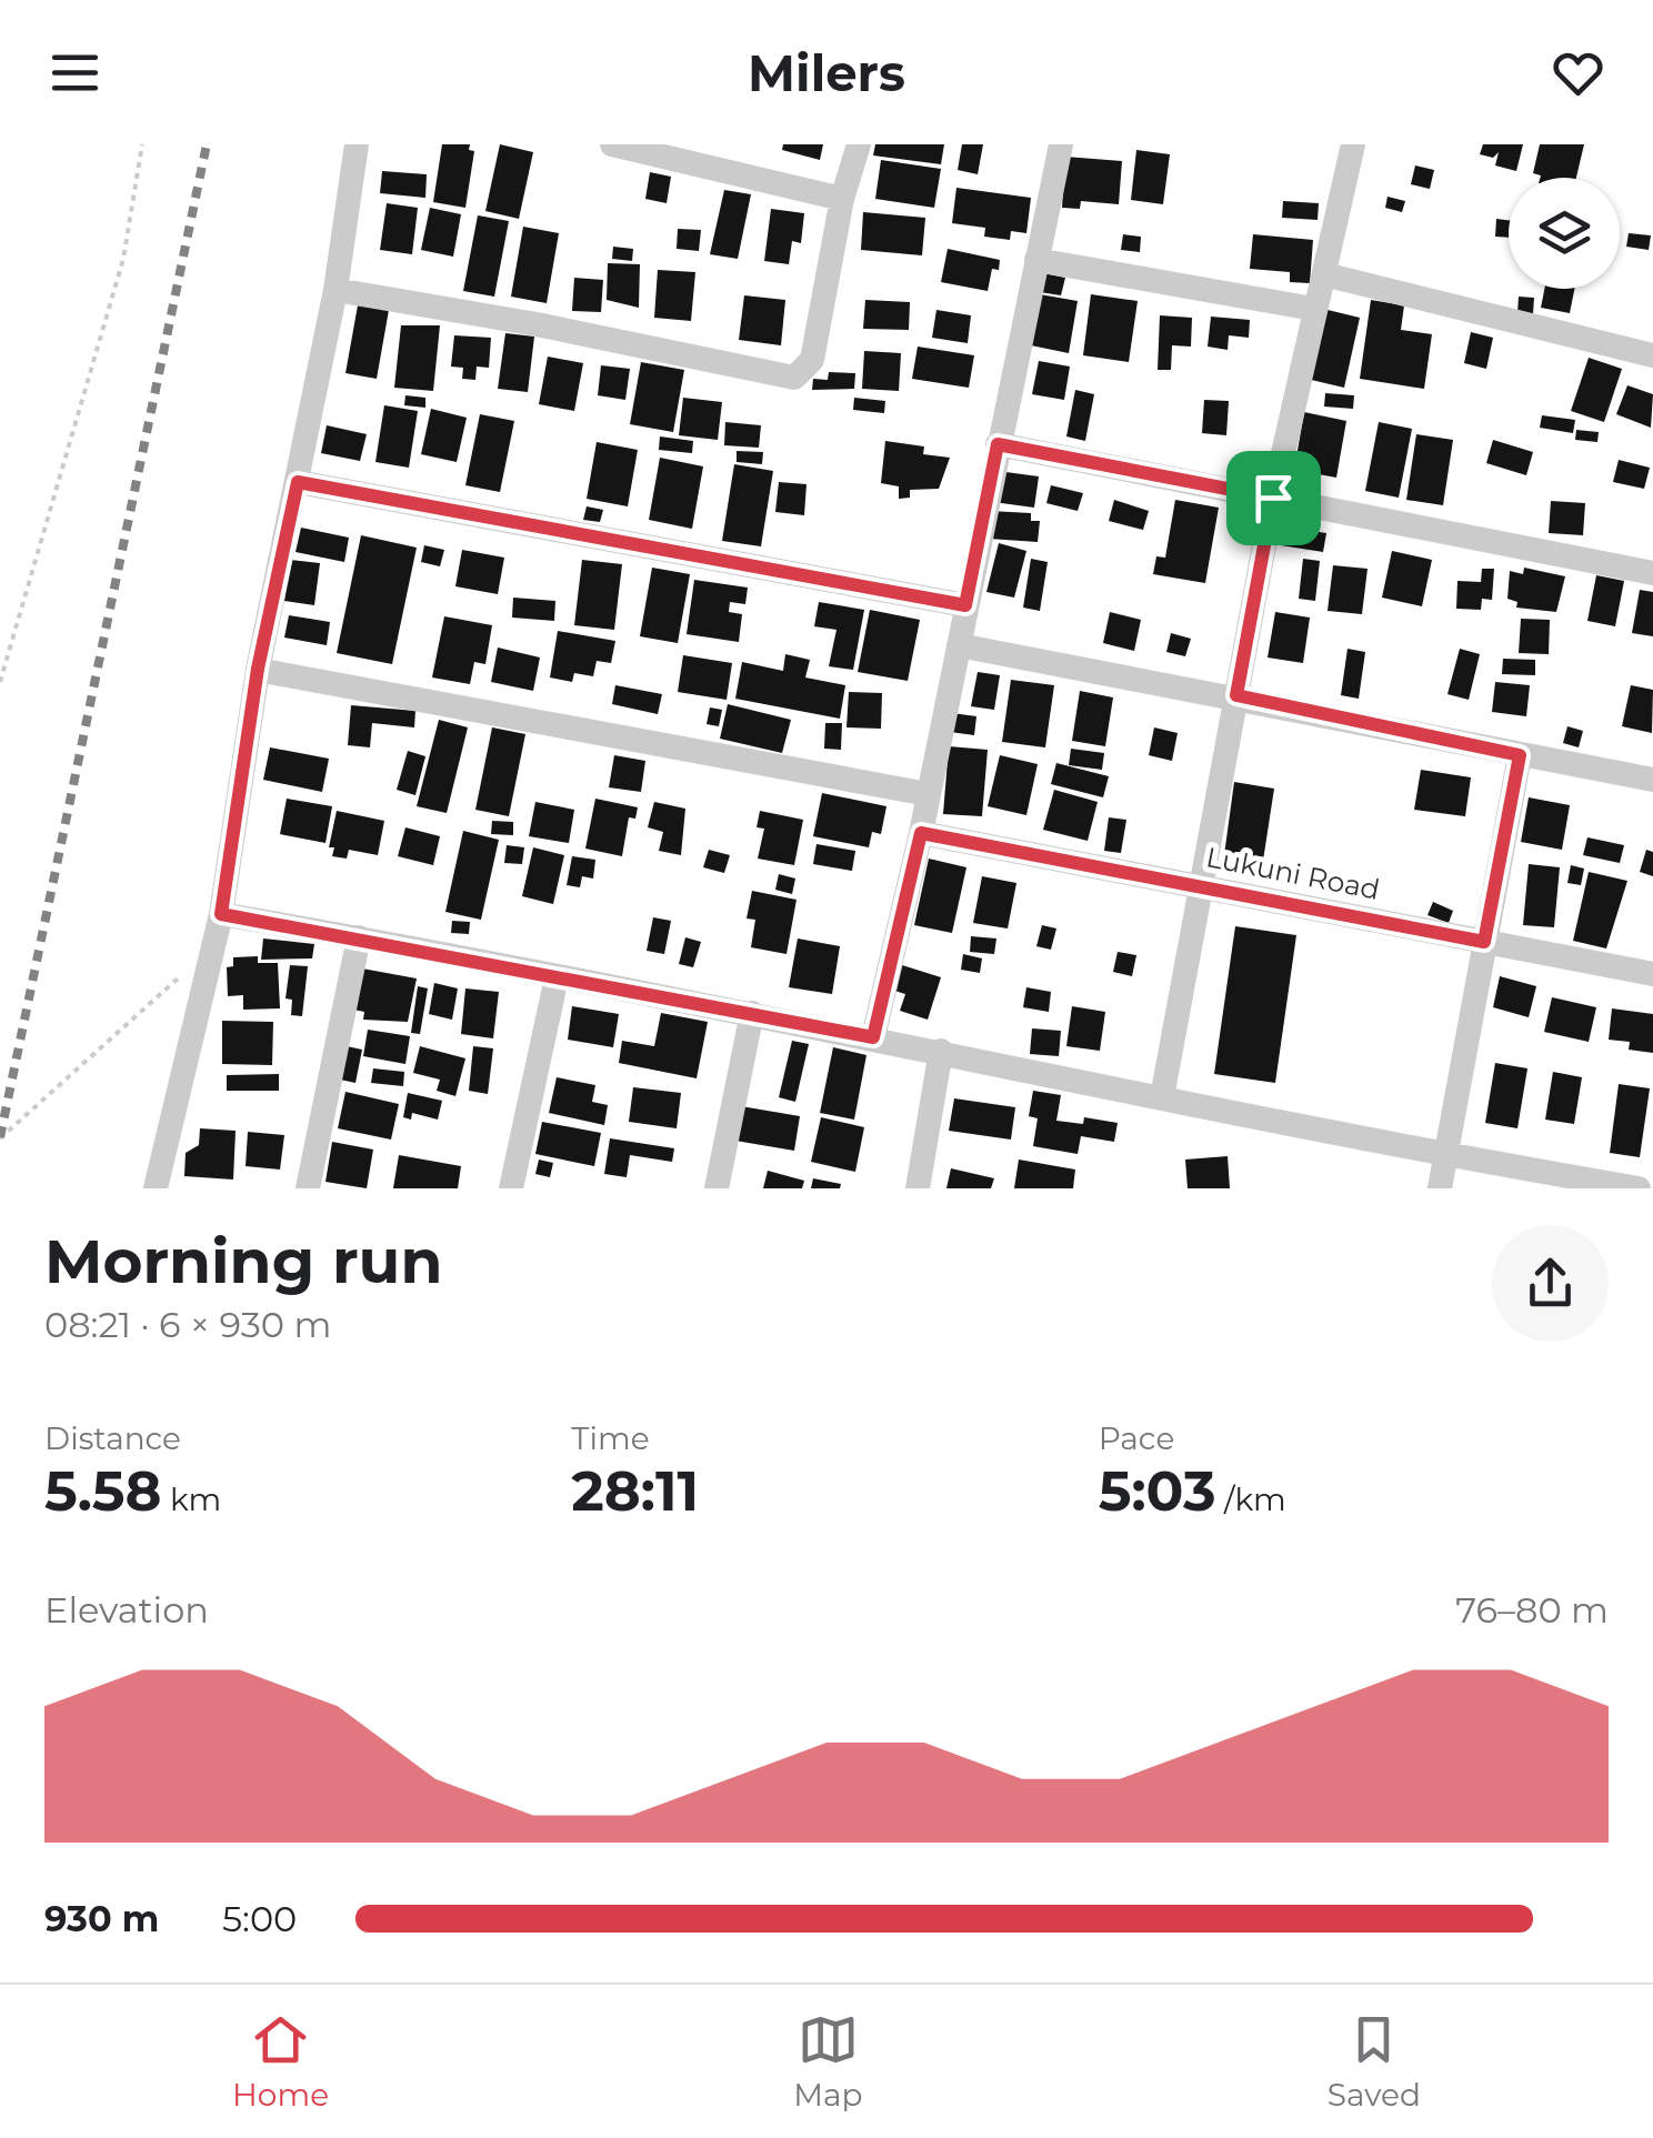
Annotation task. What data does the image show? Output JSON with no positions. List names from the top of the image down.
{
  "streets": {
    "street": ["Lukuni Road"]
  },
  "page": {
    "header": "Milers",
    "heading": ["Morning run", "08:21 · 6 × 930 m"],
    "stats": [
      ["Distance", "5.58 km"],
      ["Time", "28:11"],
      ["Pace", "5:03 /km"]
    ],
    "chart": ["Elevation", "76–80 m"],
    "list": [
      {
        "name": "930 m",
        "note": "5:00"
      }
    ],
    "tabs": ["Home", "Map", "Saved"]
  }
}
